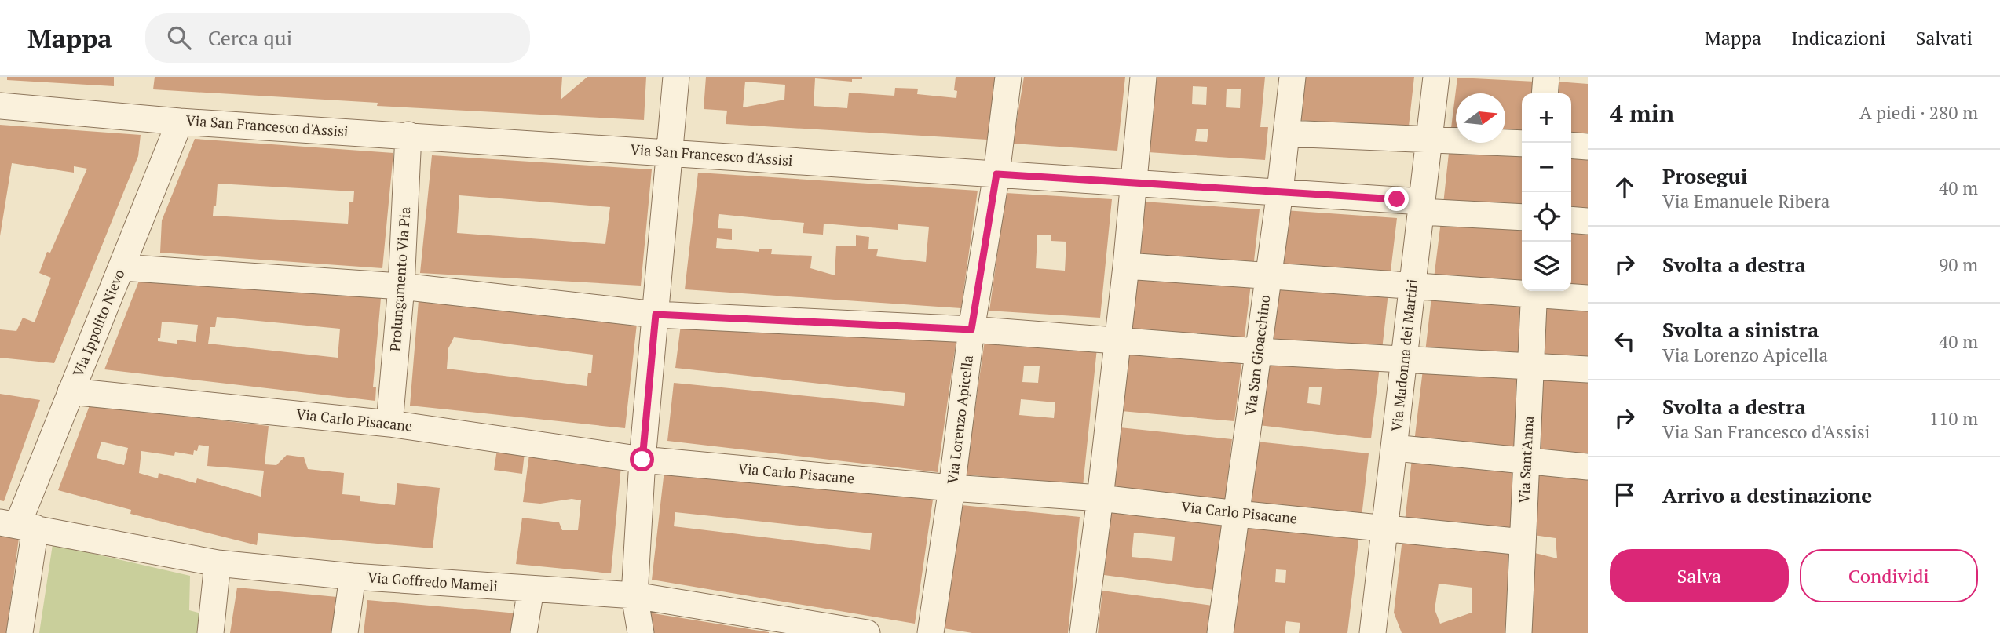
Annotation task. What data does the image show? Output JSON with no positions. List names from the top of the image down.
{
  "streets": {
    "street": [
      "Via San Francesco d'Assisi",
      "Prolungamento Via Pia",
      "Via Ippolito Nievo",
      "Via San Gioacchino",
      "Via Madonna dei Martiri",
      "Via Lorenzo Apicella",
      "Via Carlo Pisacane",
      "Via Sant'Anna",
      "Via Goffredo Mameli"
    ]
  },
  "crossings": [
    ["Via San Francesco d'Assisi", "Prolungamento Via Pia"],
    ["Via San Francesco d'Assisi", "Via Ippolito Nievo"],
    ["Via San Francesco d'Assisi", "Via San Gioacchino"],
    ["Via San Francesco d'Assisi", "Via Madonna dei Martiri"],
    ["Via San Francesco d'Assisi", "Via Lorenzo Apicella"],
    ["Prolungamento Via Pia", "Via Carlo Pisacane"],
    ["Via Ippolito Nievo", "Via Carlo Pisacane"],
    ["Via Ippolito Nievo", "Via Goffredo Mameli"],
    ["Via San Gioacchino", "Via Carlo Pisacane"],
    ["Via Madonna dei Martiri", "Via Carlo Pisacane"],
    ["Via Lorenzo Apicella", "Via Carlo Pisacane"],
    ["Via Carlo Pisacane", "Via Sant'Anna"]
  ],
  "north": "right",
  "page": {
    "header": "Mappa",
    "search": "Cerca qui",
    "nav": ["Mappa", "Indicazioni", "Salvati"],
    "heading": ["4 min", "A piedi · 280 m"],
    "map_buttons": ["+", "−"],
    "list": [
      ["Prosegui", "Via Emanuele Ribera", "40 m"],
      ["Svolta a destra", "90 m"],
      ["Svolta a sinistra", "Via Lorenzo Apicella", "40 m"],
      ["Svolta a destra", "Via San Francesco d'Assisi", "110 m"],
      "Arrivo a destinazione"
    ],
    "buttons": ["Salva", "Condividi"]
  }
}
